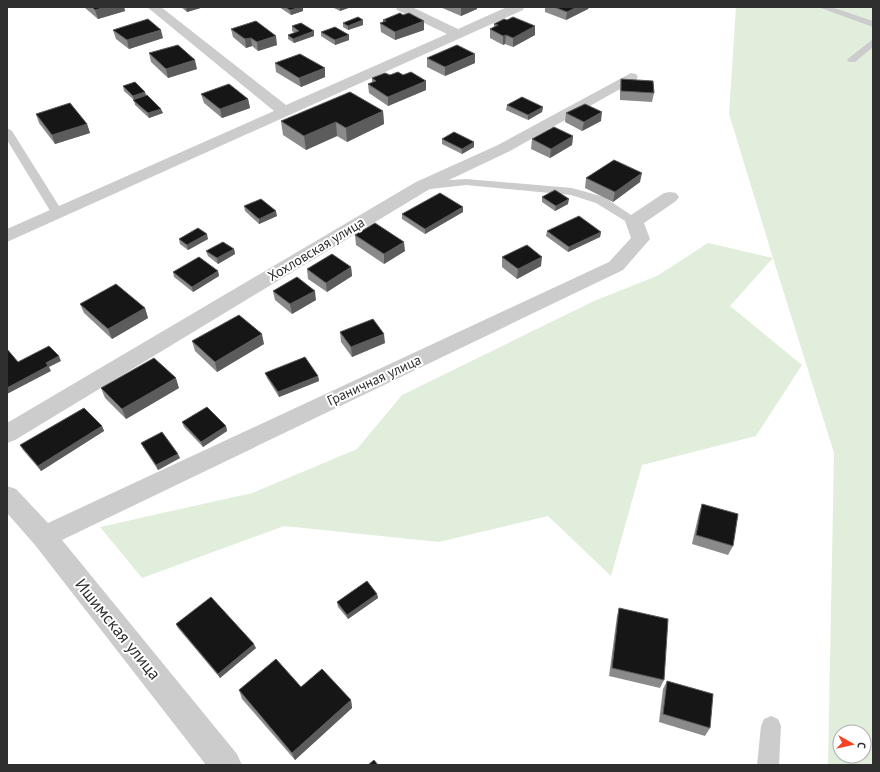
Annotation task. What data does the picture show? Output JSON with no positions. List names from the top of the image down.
{
  "streets": {
    "street": ["Хохловская улица", "Граничная улица", "Ишимская улица"]
  },
  "crossings": [
    ["Граничная улица", "Ишимская улица"]
  ],
  "north": "right"
}
